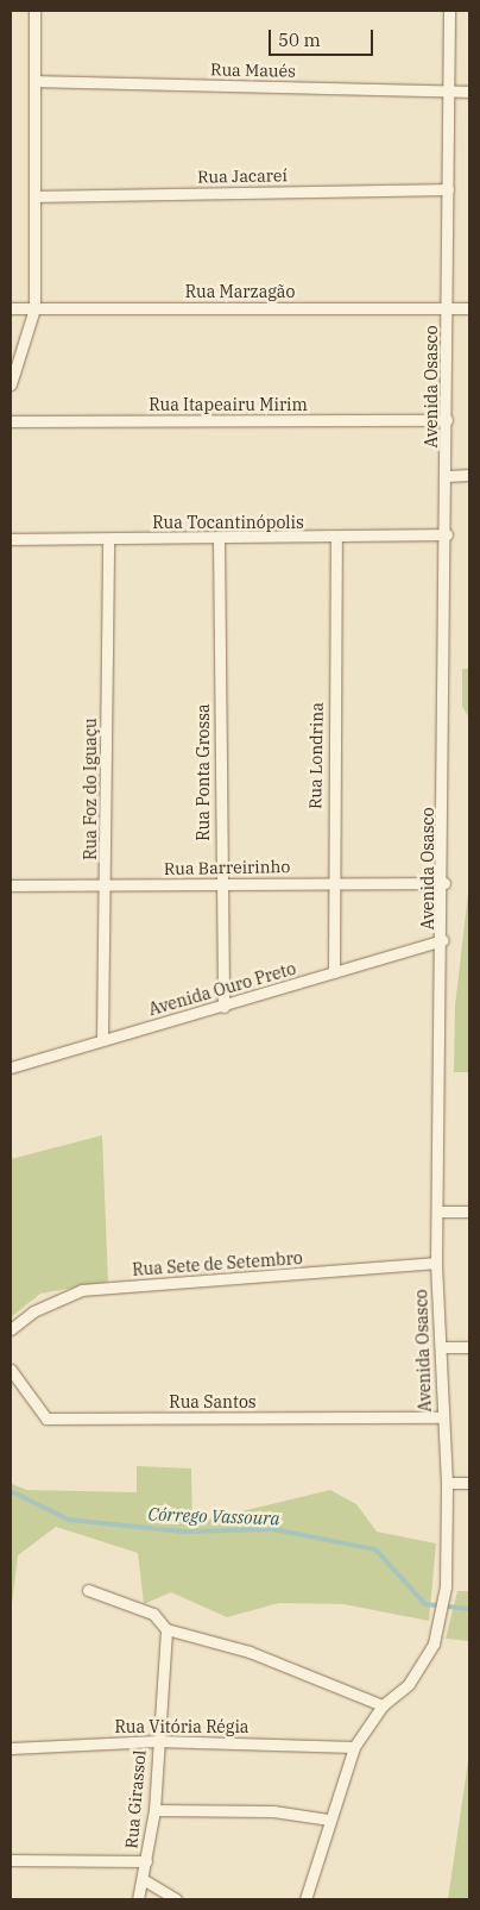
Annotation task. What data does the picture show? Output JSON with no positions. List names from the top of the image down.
{
  "streets": {
    "street": [
      "Rua Maués",
      "Rua Jacareí",
      "Rua Marzagão",
      "Avenida Osasco",
      "Rua Itapeairu Mirim",
      "Rua Tocantinópolis",
      "Rua Londrina",
      "Rua Ponta Grossa",
      "Rua Foz do Iguaçu",
      "Rua Barreirinho",
      "Avenida Ouro Preto",
      "Rua Sete de Setembro",
      "Rua Santos",
      "Rua Vitória Régia",
      "Rua Girassol"
    ]
  },
  "crossings": [
    ["Rua Maués", "Avenida Osasco"],
    ["Rua Jacareí", "Avenida Osasco"],
    ["Rua Marzagão", "Avenida Osasco"],
    ["Avenida Osasco", "Rua Itapeairu Mirim"],
    ["Avenida Osasco", "Rua Tocantinópolis"],
    ["Avenida Osasco", "Rua Barreirinho"],
    ["Avenida Osasco", "Avenida Ouro Preto"],
    ["Avenida Osasco", "Rua Sete de Setembro"],
    ["Avenida Osasco", "Rua Santos"],
    ["Avenida Osasco", "Rua Vitória Régia"],
    ["Rua Tocantinópolis", "Rua Londrina"],
    ["Rua Tocantinópolis", "Rua Ponta Grossa"],
    ["Rua Tocantinópolis", "Rua Foz do Iguaçu"],
    ["Rua Londrina", "Rua Barreirinho"],
    ["Rua Londrina", "Avenida Ouro Preto"],
    ["Rua Ponta Grossa", "Rua Barreirinho"],
    ["Rua Ponta Grossa", "Avenida Ouro Preto"],
    ["Rua Foz do Iguaçu", "Rua Barreirinho"],
    ["Rua Foz do Iguaçu", "Avenida Ouro Preto"],
    ["Rua Vitória Régia", "Rua Girassol"]
  ],
  "water": ["Córrego Vassoura"],
  "scale_bar": "50 m"
}
